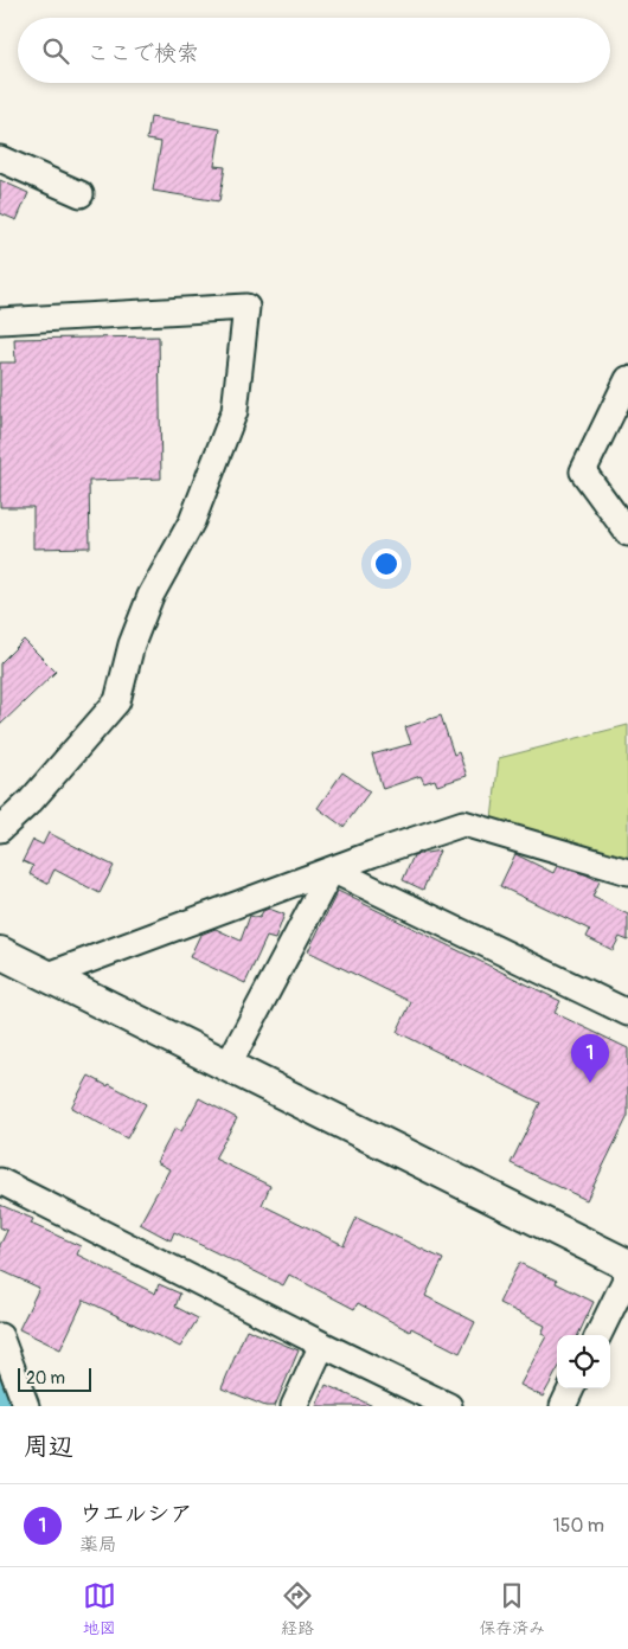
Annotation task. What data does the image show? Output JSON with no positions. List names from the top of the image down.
{
  "scale_bar": "20 m",
  "page": {
    "search": "ここで検索",
    "pins": "1",
    "scale": "20 m",
    "heading": "周辺",
    "list": [
      {
        "mark": "1",
        "name": "ウエルシア",
        "note": "薬局",
        "value": "150 m"
      }
    ],
    "nav": ["地図", "経路", "保存済み"]
  }
}
